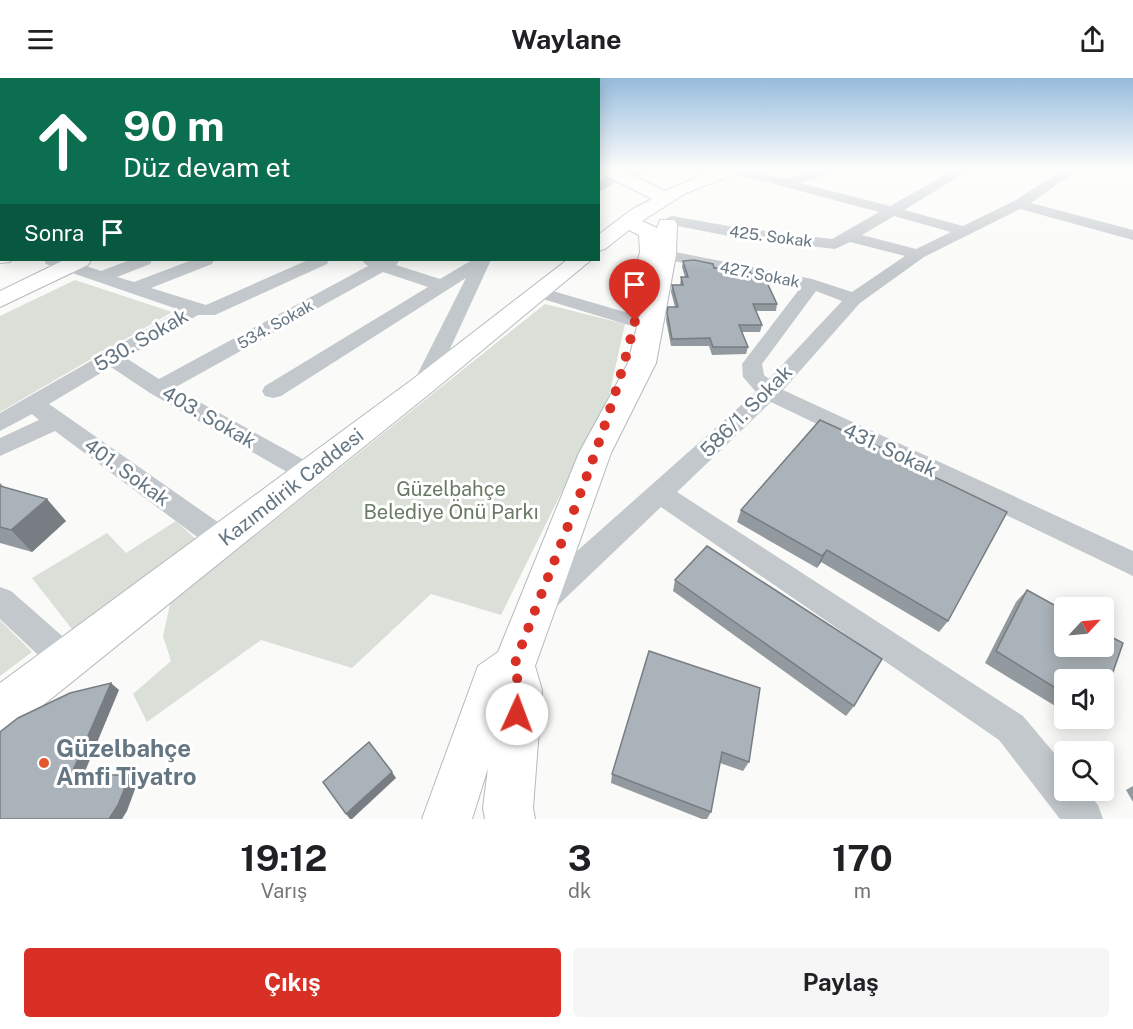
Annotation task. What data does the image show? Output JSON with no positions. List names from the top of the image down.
{
  "streets": {
    "main road": ["Kazımdirik Caddesi"],
    "street": [
      "425. Sokak",
      "427. Sokak",
      "534. Sokak",
      "530. Sokak",
      "586/1. Sokak",
      "403. Sokak",
      "431. Sokak",
      "401. Sokak"
    ]
  },
  "crossings": [
    ["425. Sokak", "586/1. Sokak"],
    ["427. Sokak", "586/1. Sokak"],
    ["534. Sokak", "403. Sokak"],
    ["530. Sokak", "403. Sokak"],
    ["530. Sokak", "401. Sokak"],
    ["586/1. Sokak", "431. Sokak"],
    ["403. Sokak", "Kazımdirik Caddesi"],
    ["401. Sokak", "Kazımdirik Caddesi"]
  ],
  "parks": ["Güzelbahçe Belediye Önü Parkı"],
  "places": ["Güzelbahçe Amfi Tiyatro"],
  "north": "top right",
  "page": {
    "header": "Waylane",
    "turn": ["90 m", "Düz devam et"],
    "then": "Sonra",
    "eta": [
      "19:12",
      "Varış",
      "3",
      "dk",
      "170",
      "m"
    ],
    "buttons": ["Çıkış", "Paylaş"]
  }
}
